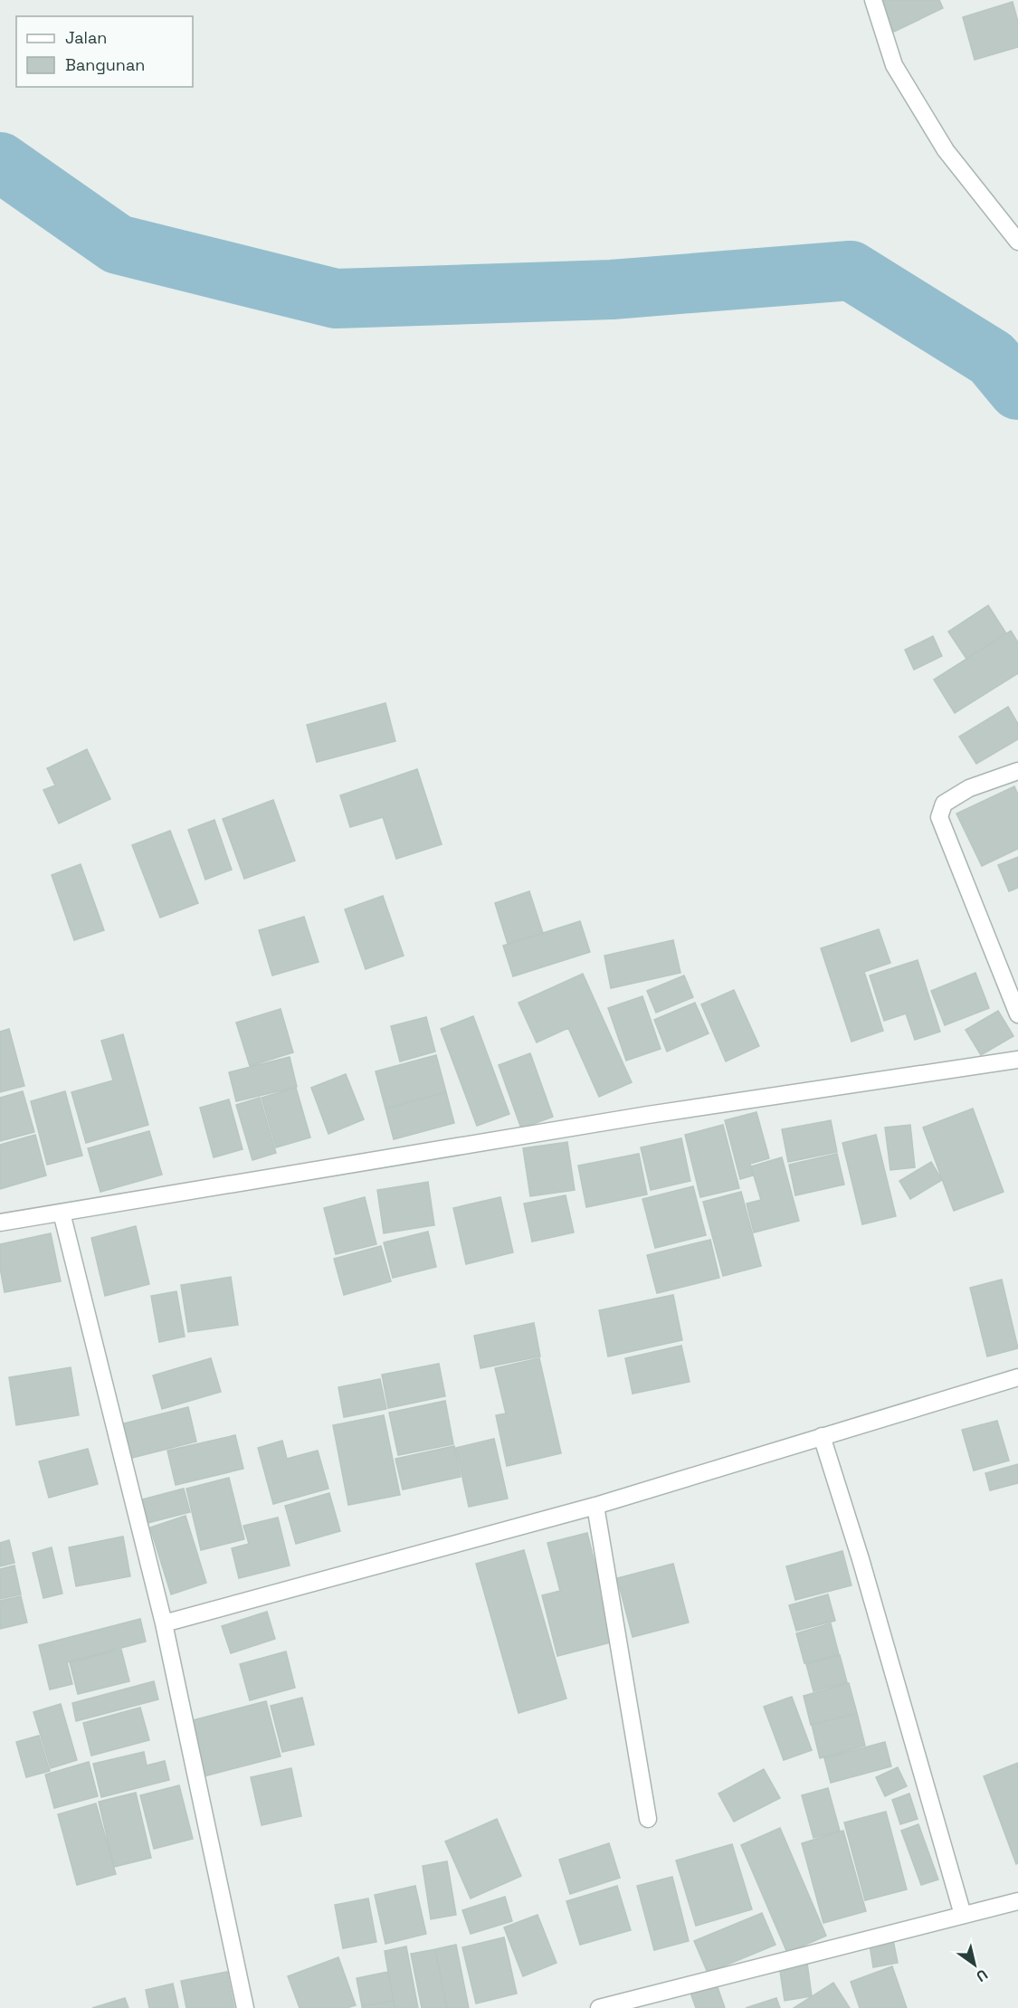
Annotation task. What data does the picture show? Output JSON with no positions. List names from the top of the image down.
{
  "legend": ["Jalan", "Bangunan"],
  "north": "bottom right"
}
